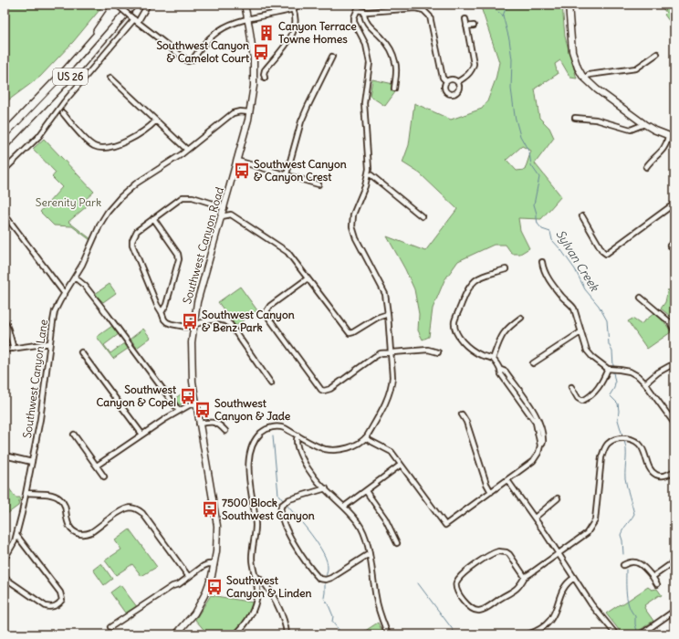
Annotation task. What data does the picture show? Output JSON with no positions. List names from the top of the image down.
{
  "streets": {
    "highway": ["US 26"],
    "main road": ["Southwest Canyon Road"],
    "street": ["Southwest Canyon Lane"]
  },
  "crossings": [
    ["Southwest Canyon Road", "Southwest Canyon Lane"]
  ],
  "water": ["Sylvan Creek"],
  "parks": ["Serenity Park"],
  "places": {
    "building": ["Canyon Terrace Towne Homes"],
    "bus stop": [
      "Southwest Canyon & Camelot Court",
      "Southwest Canyon & Canyon Crest",
      "Southwest Canyon & Benz Park",
      "Southwest Canyon & Copel",
      "Southwest Canyon & Jade",
      "7500 Block Southwest Canyon",
      "Southwest Canyon & Linden"
    ]
  }
}
